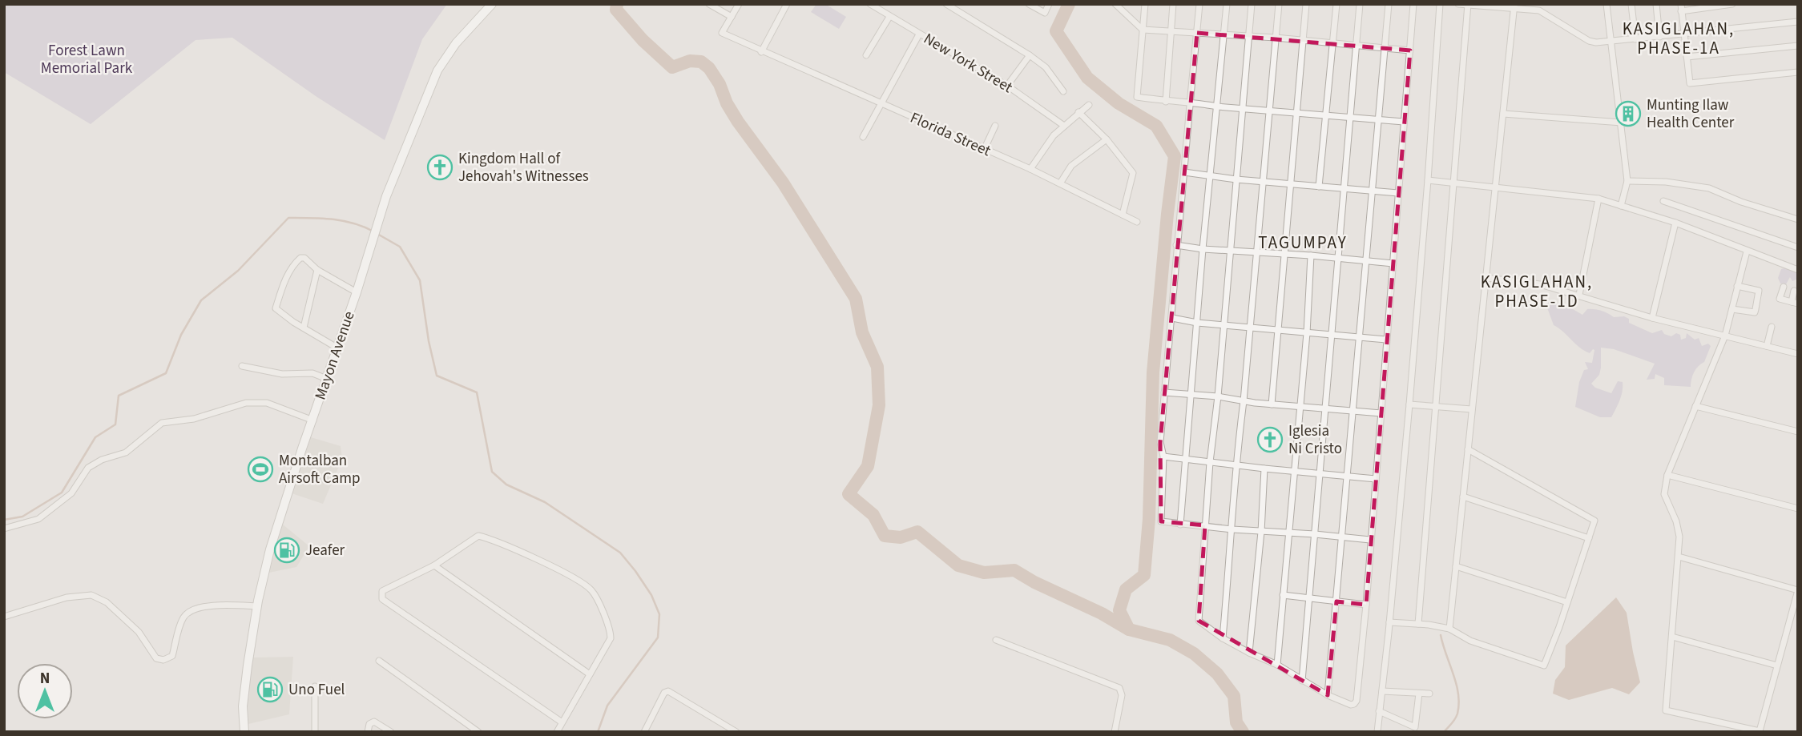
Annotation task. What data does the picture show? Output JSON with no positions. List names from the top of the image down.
{
  "streets": {
    "main road": ["Mayon Avenue"],
    "street": ["New York Street", "Florida Street"]
  },
  "districts": ["KASIGLAHAN, PHASE-1A", "TAGUMPAY", "KASIGLAHAN, PHASE-1D"],
  "parks": ["Forest Lawn Memorial Park"],
  "places": {
    "building": ["Munting Ilaw Health Center"],
    "church": ["Kingdom Hall of Jehovah's Witnesses", "Iglesia Ni Cristo"],
    "sports": ["Montalban Airsoft Camp"],
    "fuel station": ["Jeafer", "Uno Fuel"]
  },
  "north": "top"
}
